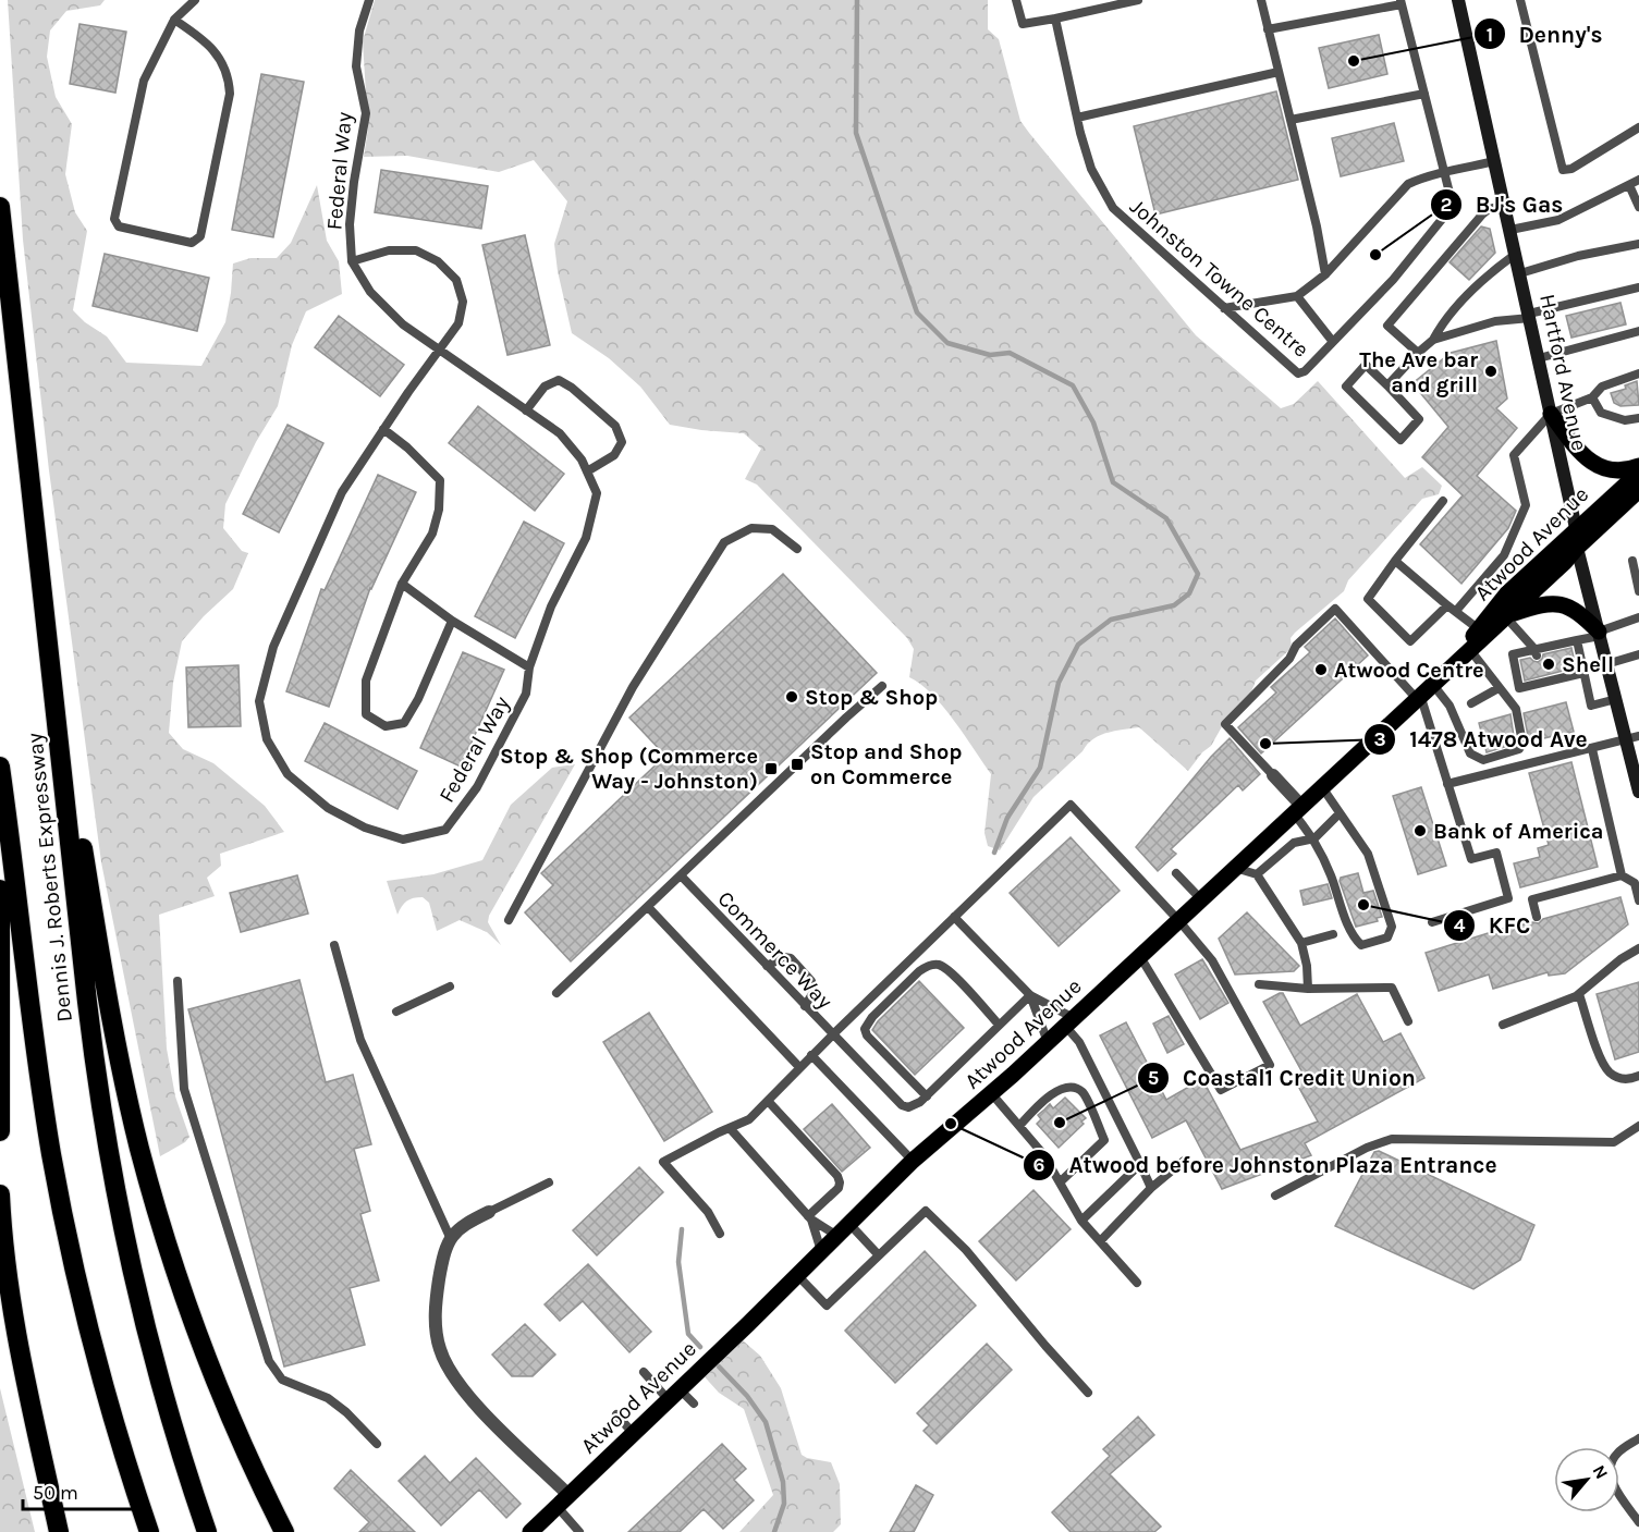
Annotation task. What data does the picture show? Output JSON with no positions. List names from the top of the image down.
{
  "streets": {
    "highway": ["Dennis J. Roberts Expressway"],
    "main road": ["Hartford Avenue", "Atwood Avenue"],
    "lane": ["Federal Way", "Johnston Towne Centre", "Commerce Way"]
  },
  "crossings": [
    ["Hartford Avenue", "Atwood Avenue"]
  ],
  "places": {
    "other": [
      "Denny's",
      "BJ's Gas",
      "The Ave bar and grill",
      "Shell",
      "Atwood Centre",
      "Stop & Shop",
      "1478 Atwood Ave",
      "Bank of America",
      "KFC",
      "Coastal1 Credit Union",
      "Atwood before Johnston Plaza Entrance"
    ],
    "transit": ["Stop and Shop on Commerce", "Stop & Shop (Commerce Way - Johnston)"]
  },
  "scale_bar": "50 m",
  "north": "top right"
}
